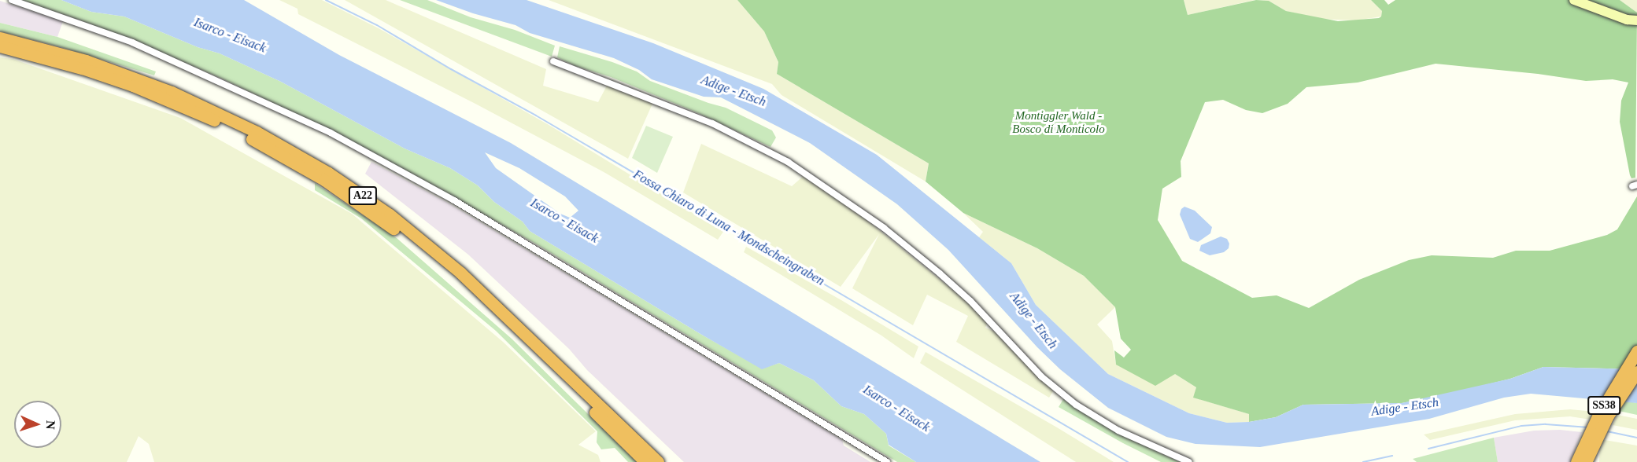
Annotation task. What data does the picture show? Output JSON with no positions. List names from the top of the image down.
{
  "streets": {
    "highway": ["A22", "SS38"]
  },
  "water": ["Isarco - Eisack", "Adige - Etsch", "Fossa Chiaro di Luna - Mondscheingraben"],
  "parks": ["Montiggler Wald - Bosco di Monticolo"],
  "north": "right"
}
